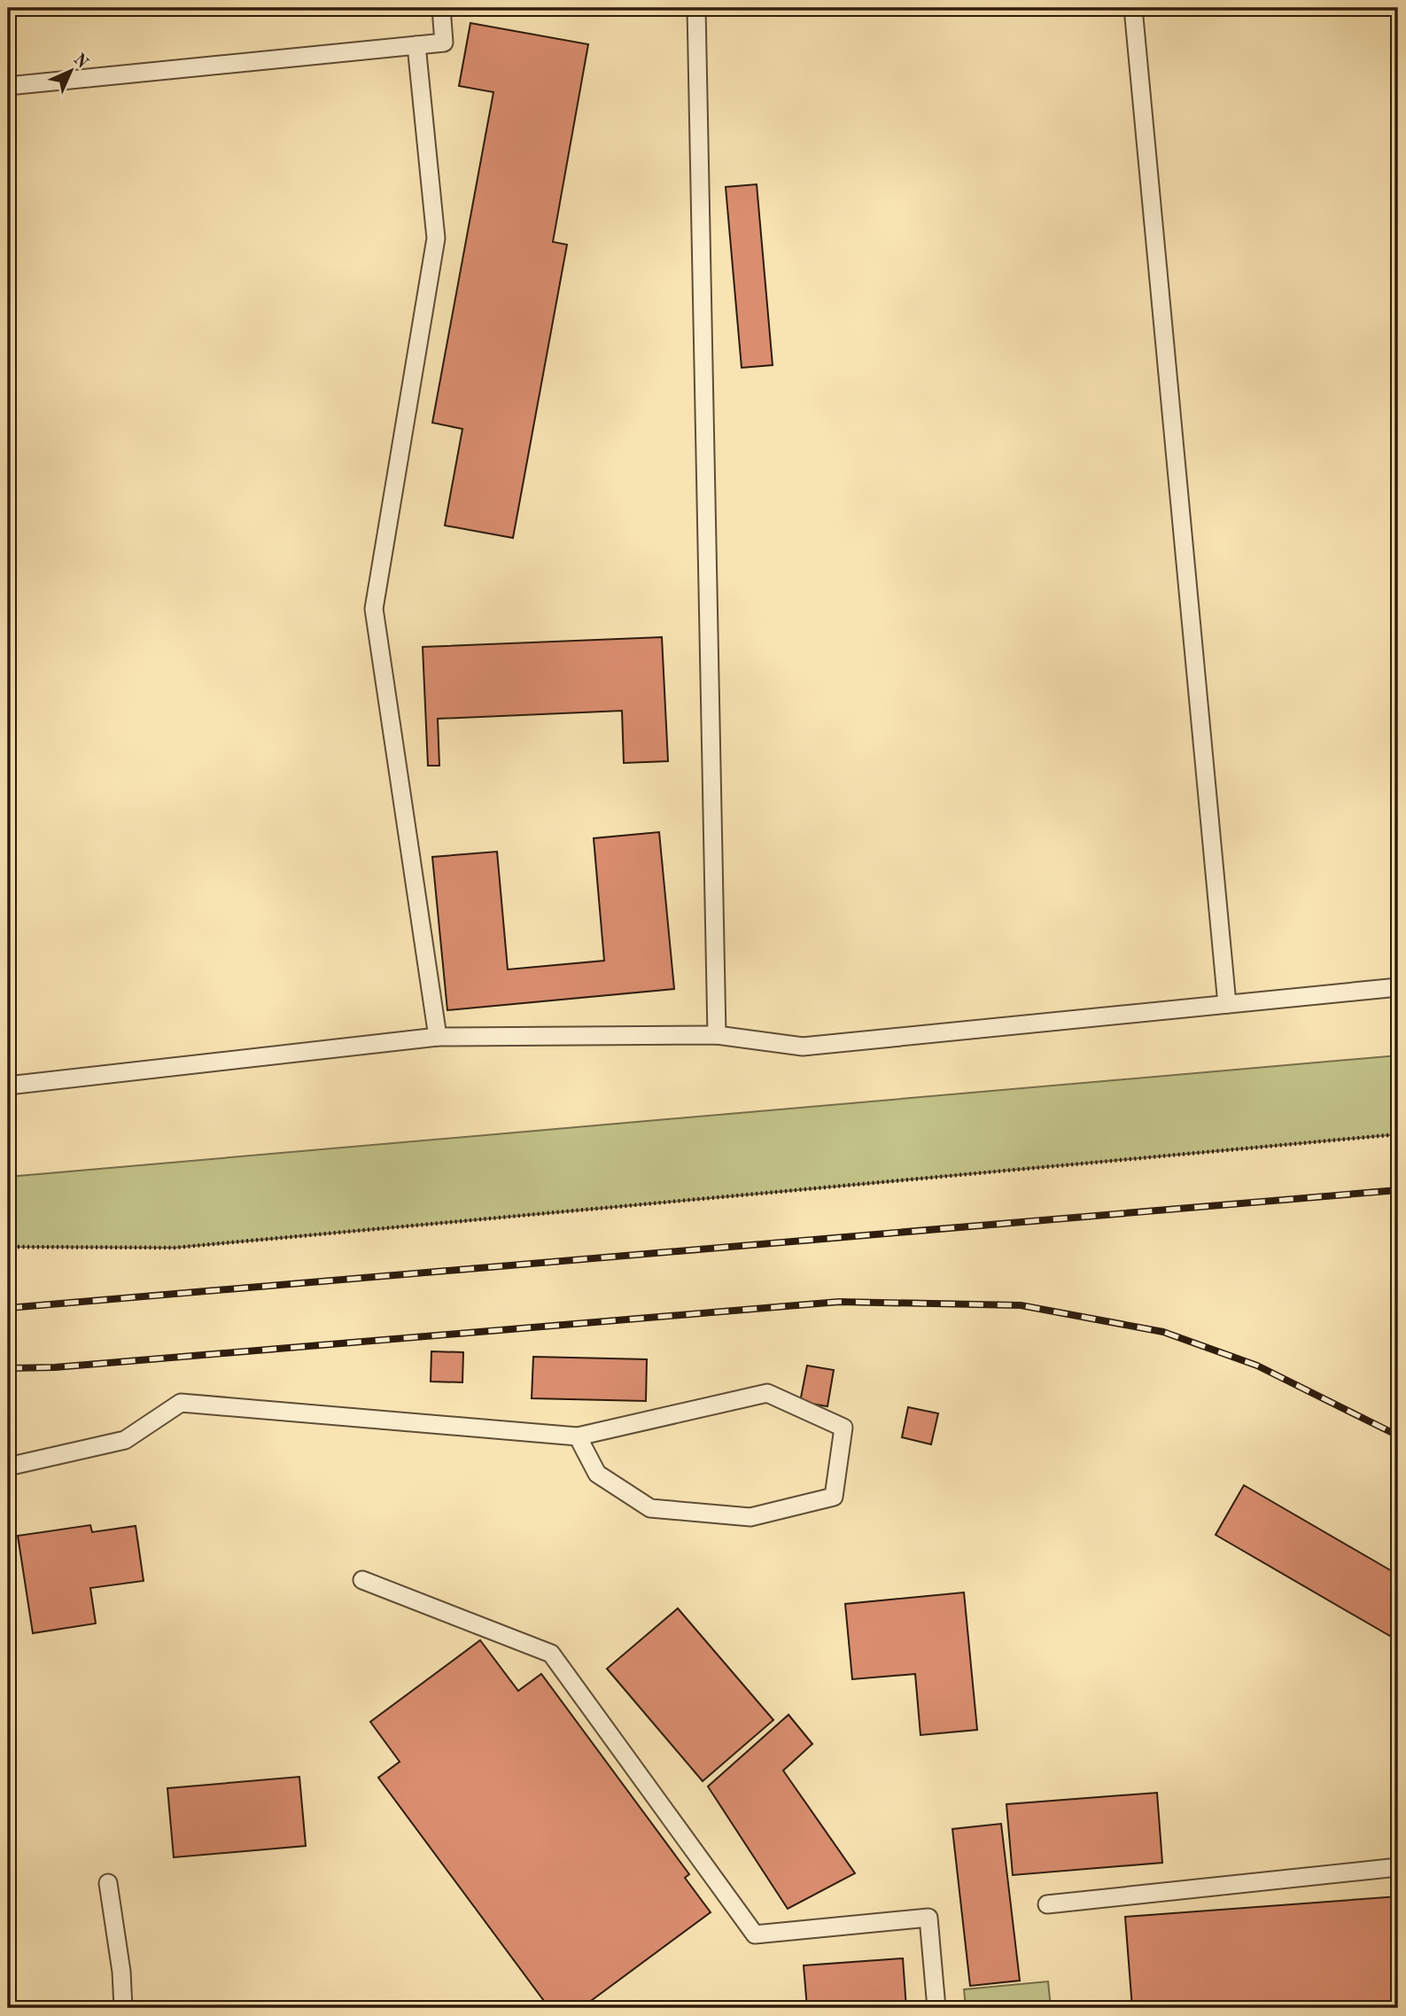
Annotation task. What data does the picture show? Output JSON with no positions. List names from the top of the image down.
{
  "north": "top right"
}
